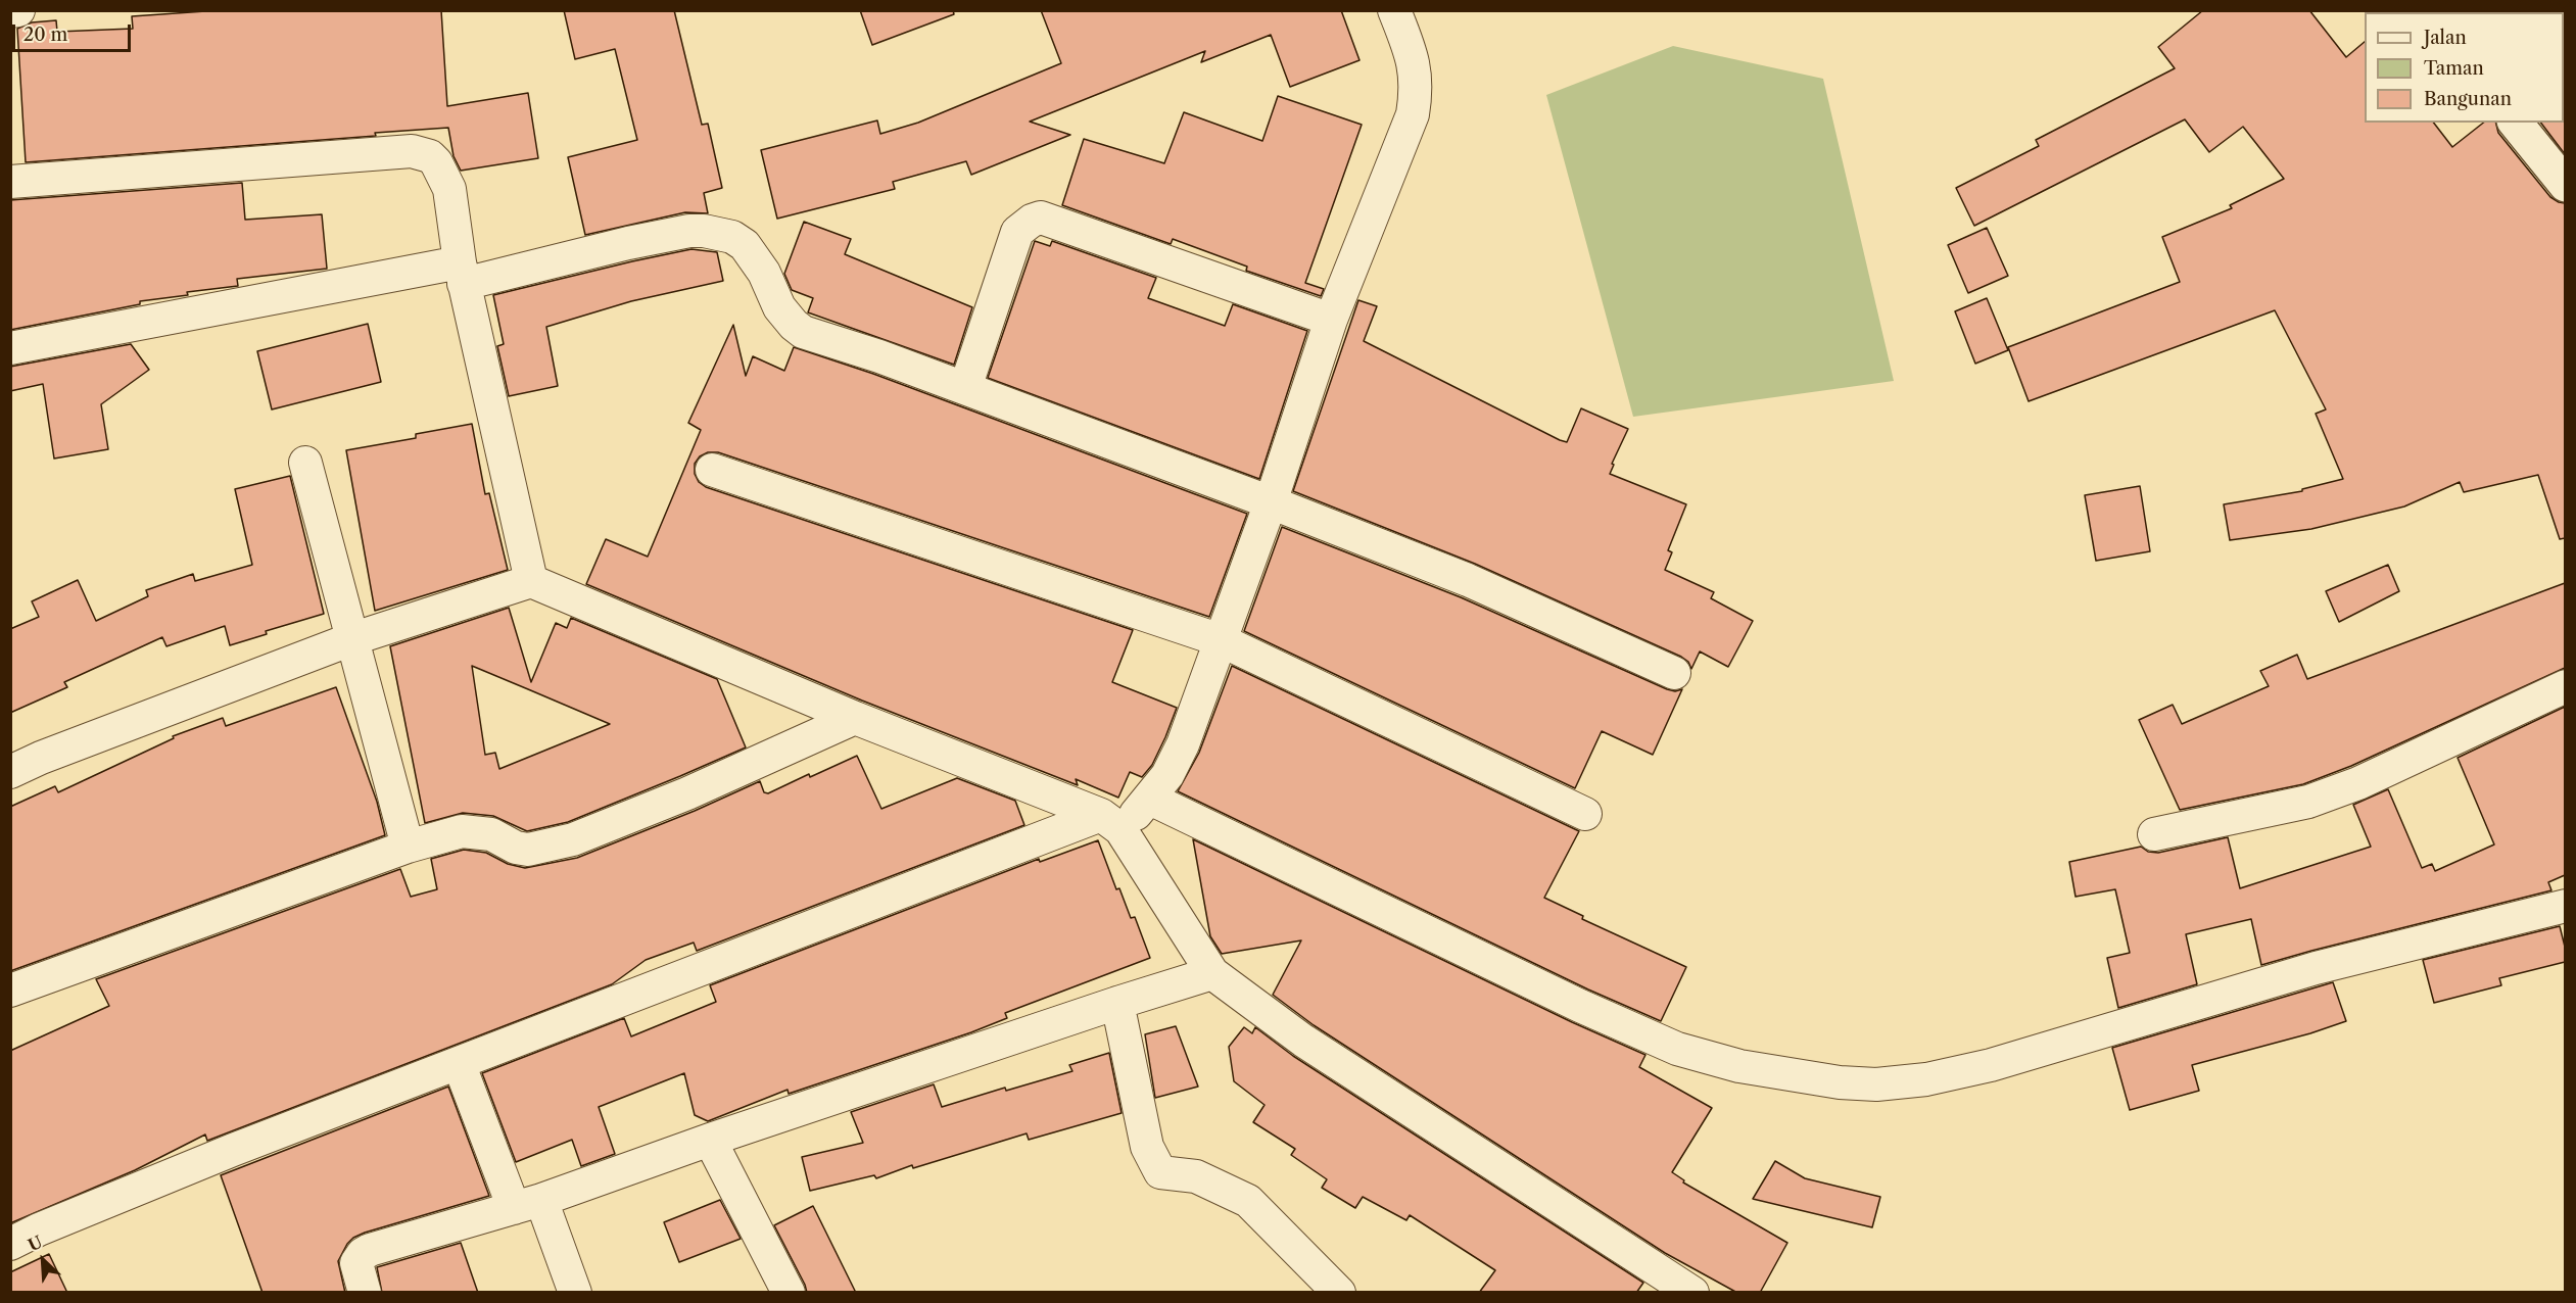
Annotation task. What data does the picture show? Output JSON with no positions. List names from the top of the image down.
{
  "legend": ["Jalan", "Taman", "Bangunan"],
  "scale_bar": "20 m",
  "north": "top left"
}
